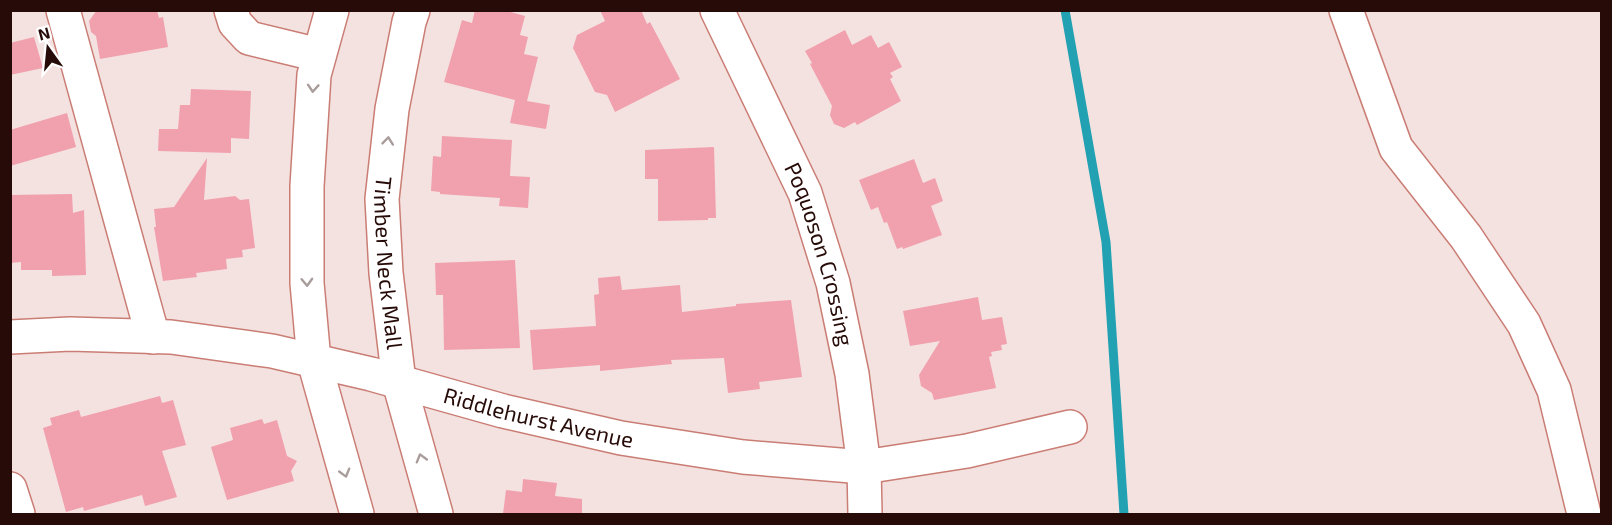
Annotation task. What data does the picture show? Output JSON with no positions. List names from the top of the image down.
{
  "streets": {
    "street": ["Poquoson Crossing", "Timber Neck Mall", "Riddlehurst Avenue"]
  },
  "crossings": [
    ["Poquoson Crossing", "Riddlehurst Avenue"],
    ["Timber Neck Mall", "Riddlehurst Avenue"]
  ],
  "north": "top"
}
